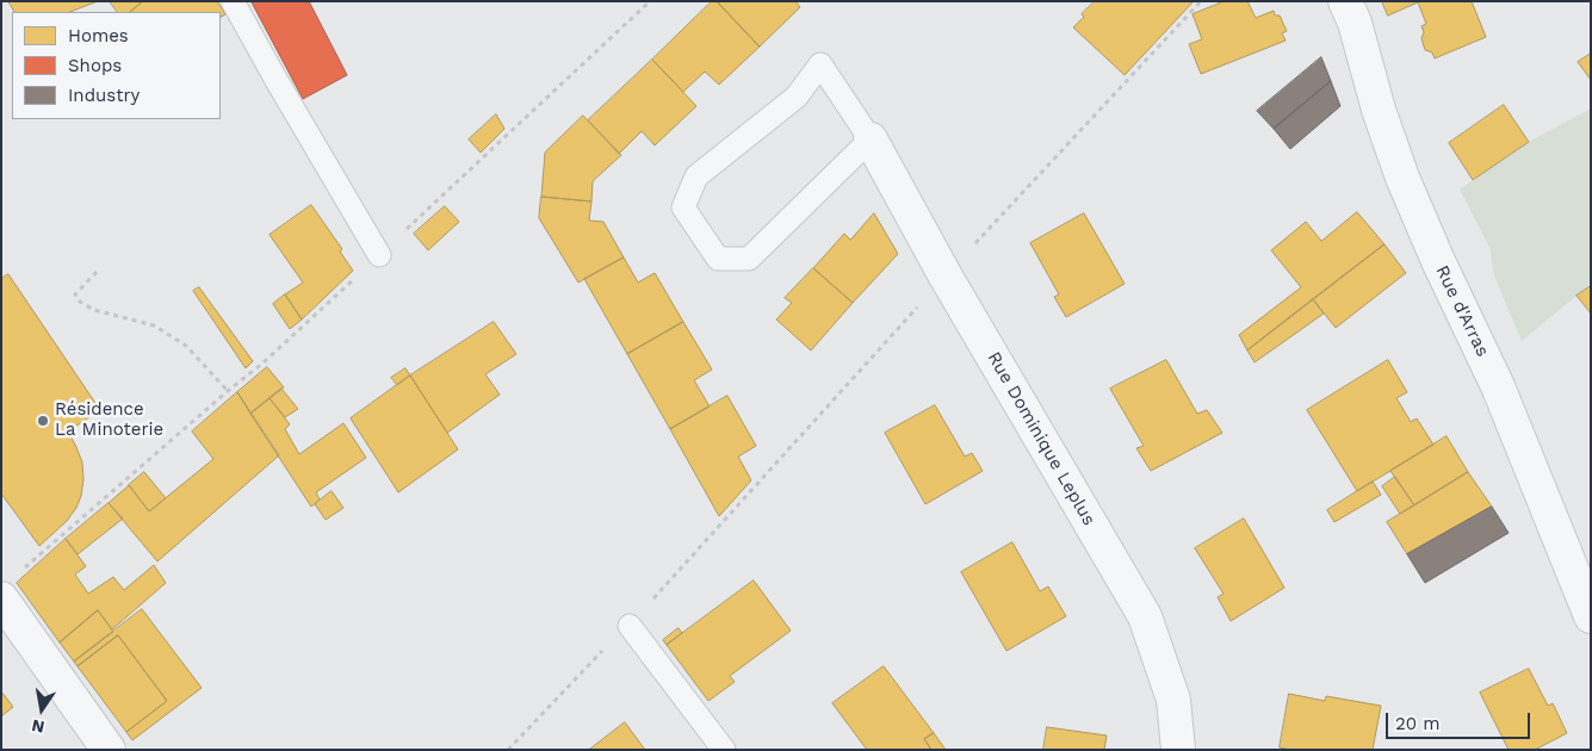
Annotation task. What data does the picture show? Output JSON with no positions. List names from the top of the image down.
{
  "streets": {
    "street": ["Rue d'Arras", "Rue Dominique Leplus"]
  },
  "places": ["Résidence La Minoterie"],
  "legend": ["Homes", "Shops", "Industry"],
  "scale_bar": "20 m",
  "north": "bottom"
}
